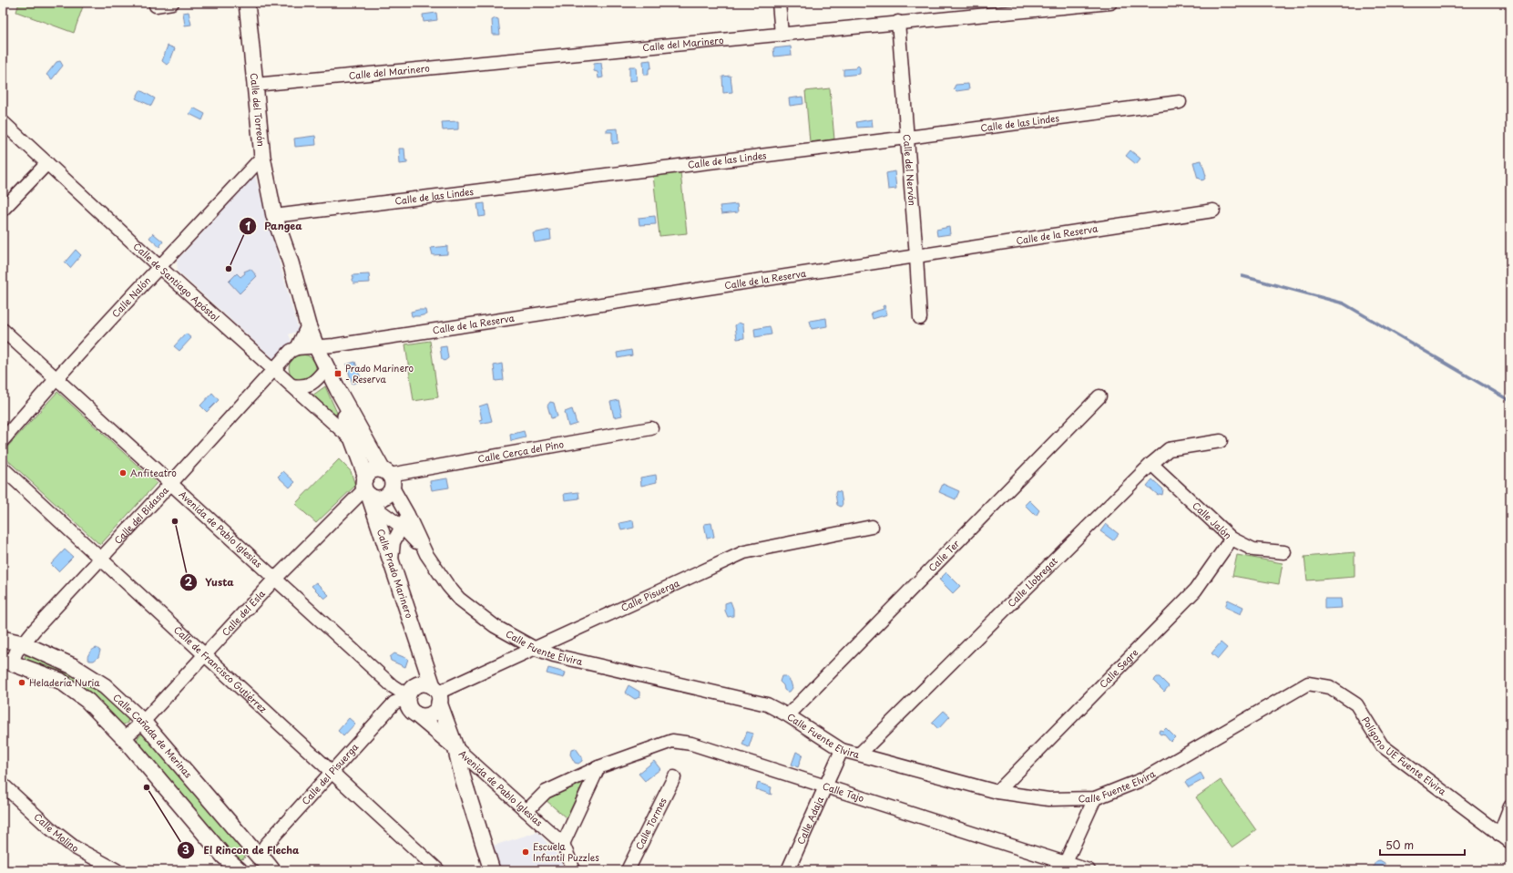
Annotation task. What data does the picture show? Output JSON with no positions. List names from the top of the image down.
{
  "streets": {
    "street": [
      "Calle del Marinero",
      "Calle del Torreón",
      "Calle de las Lindes",
      "Calle del Nervón",
      "Calle de la Reserva",
      "Calle de Santiago Apóstol",
      "Calle Nalón",
      "Calle Cerca del Pino",
      "Calle del Bidasoa",
      "Calle Jalón",
      "Avenida de Pablo Iglesias",
      "Calle Ter",
      "Calle Prado Marinero",
      "Calle Llobregat",
      "Calle Pisuerga",
      "Calle del Esla",
      "Calle Fuente Elvira",
      "Calle de Francisco Gutiérrez",
      "Calle Segre",
      "Calle Cañada de Merinas",
      "Polígono UE Fuente Elvira",
      "Calle del Pisuerga",
      "Calle Tajo",
      "Calle Adaja",
      "Calle Tormes",
      "Calle Molino"
    ]
  },
  "crossings": [
    ["Calle del Marinero", "Calle del Torreón"],
    ["Calle del Marinero", "Calle del Nervón"],
    ["Calle del Torreón", "Calle de las Lindes"],
    ["Calle del Torreón", "Calle Nalón"],
    ["Calle del Torreón", "Calle Prado Marinero"],
    ["Calle de las Lindes", "Calle del Nervón"],
    ["Calle de las Lindes", "Calle Prado Marinero"],
    ["Calle del Nervón", "Calle de la Reserva"],
    ["Calle de la Reserva", "Calle de Santiago Apóstol"],
    ["Calle de la Reserva", "Calle del Bidasoa"],
    ["Calle de la Reserva", "Calle Prado Marinero"],
    ["Calle de Santiago Apóstol", "Calle Nalón"],
    ["Calle de Santiago Apóstol", "Calle del Bidasoa"],
    ["Calle de Santiago Apóstol", "Calle Prado Marinero"],
    ["Calle Nalón", "Avenida de Pablo Iglesias"],
    ["Calle Cerca del Pino", "Calle Prado Marinero"],
    ["Calle Cerca del Pino", "Calle del Esla"],
    ["Calle Cerca del Pino", "Calle Fuente Elvira"],
    ["Calle del Bidasoa", "Avenida de Pablo Iglesias"],
    ["Calle del Bidasoa", "Calle Prado Marinero"],
    ["Calle del Bidasoa", "Calle de Francisco Gutiérrez"],
    ["Calle del Bidasoa", "Calle Cañada de Merinas"],
    ["Calle Jalón", "Calle Llobregat"],
    ["Calle Jalón", "Calle Segre"],
    ["Avenida de Pablo Iglesias", "Calle Prado Marinero"],
    ["Avenida de Pablo Iglesias", "Calle Pisuerga"],
    ["Avenida de Pablo Iglesias", "Calle del Esla"],
    ["Avenida de Pablo Iglesias", "Calle del Pisuerga"],
    ["Avenida de Pablo Iglesias", "Calle Tajo"],
    ["Calle Ter", "Calle Fuente Elvira"],
    ["Calle Prado Marinero", "Calle Pisuerga"],
    ["Calle Prado Marinero", "Calle del Esla"],
    ["Calle Prado Marinero", "Calle Fuente Elvira"],
    ["Calle Prado Marinero", "Calle del Pisuerga"],
    ["Calle Llobregat", "Calle Fuente Elvira"],
    ["Calle Pisuerga", "Calle Fuente Elvira"],
    ["Calle Pisuerga", "Calle del Pisuerga"],
    ["Calle del Esla", "Calle Fuente Elvira"],
    ["Calle del Esla", "Calle de Francisco Gutiérrez"],
    ["Calle del Esla", "Calle Cañada de Merinas"],
    ["Calle Fuente Elvira", "Calle Segre"],
    ["Calle Fuente Elvira", "Polígono UE Fuente Elvira"],
    ["Calle Fuente Elvira", "Calle Adaja"],
    ["Calle de Francisco Gutiérrez", "Calle del Pisuerga"],
    ["Calle Cañada de Merinas", "Calle del Pisuerga"],
    ["Calle Tajo", "Calle Adaja"]
  ],
  "places": {
    "other": [
      "Pangea",
      "Anfiteatro",
      "Yusta",
      "Heladería Nuria",
      "El Rincon de Flecha",
      "Escuela Infantil Puzzles"
    ],
    "transit": ["Prado Marinero - Reserva"]
  },
  "scale_bar": "50 m"
}
